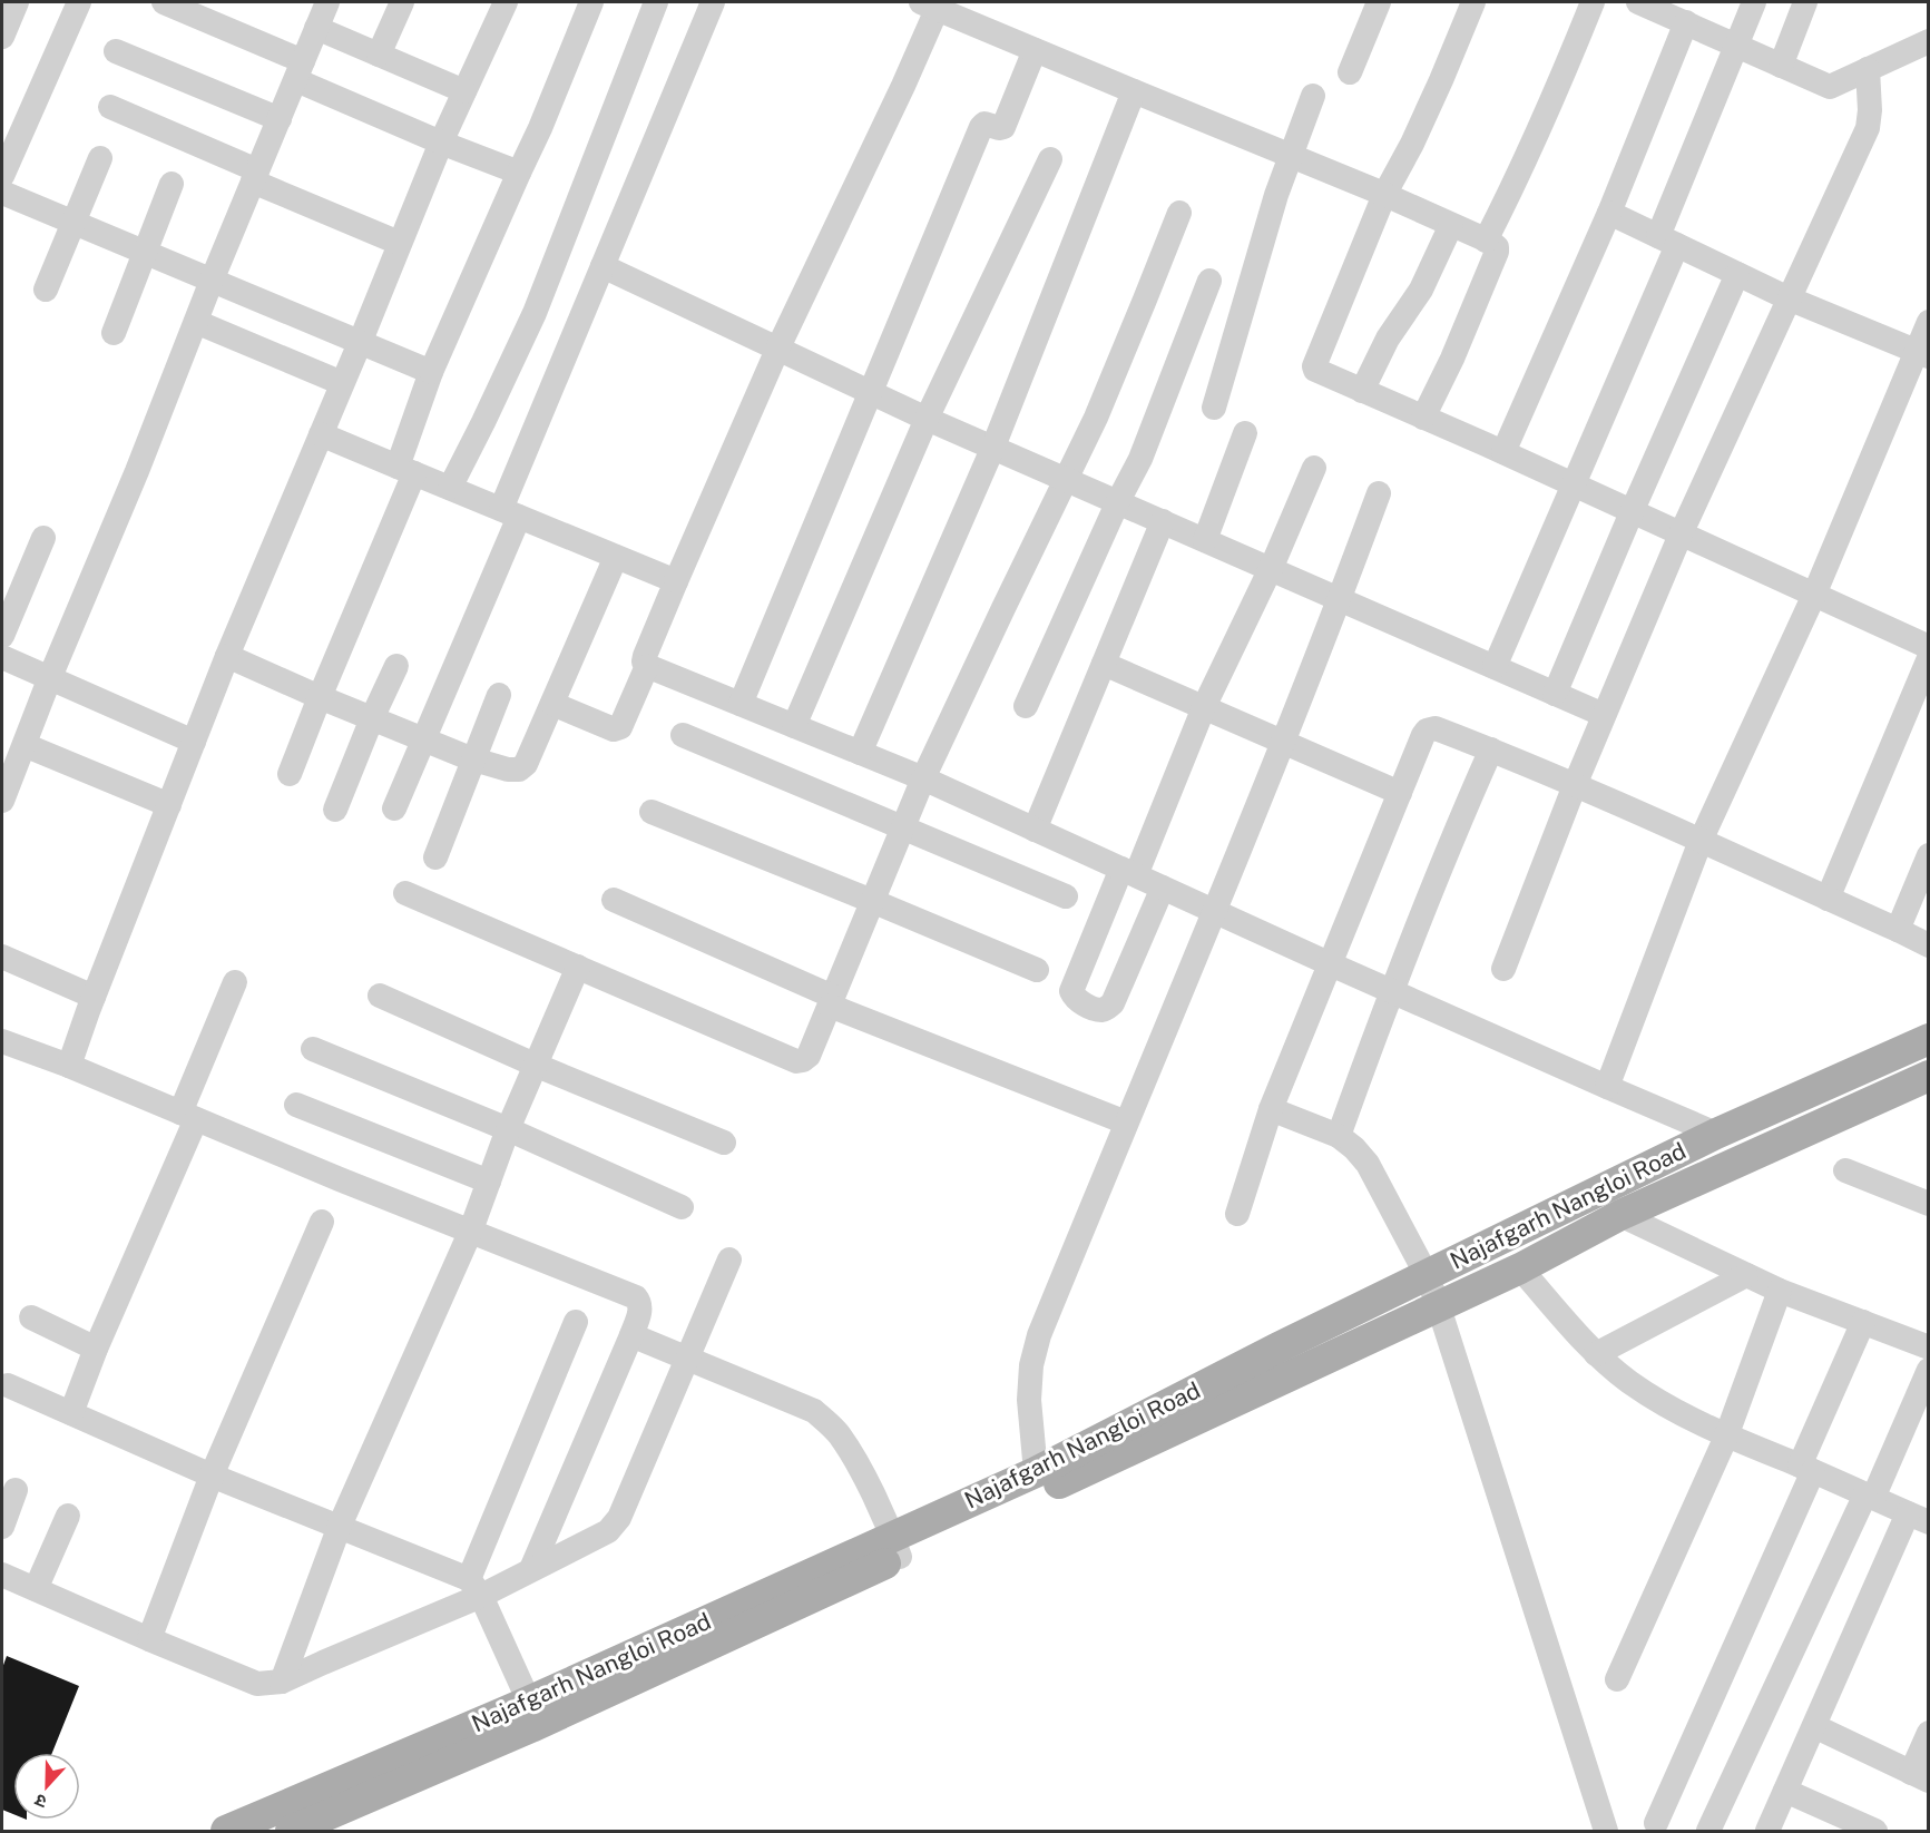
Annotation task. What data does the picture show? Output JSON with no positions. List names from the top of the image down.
{
  "streets": {
    "main road": ["Najafgarh Nangloi Road"]
  },
  "north": "bottom"
}
